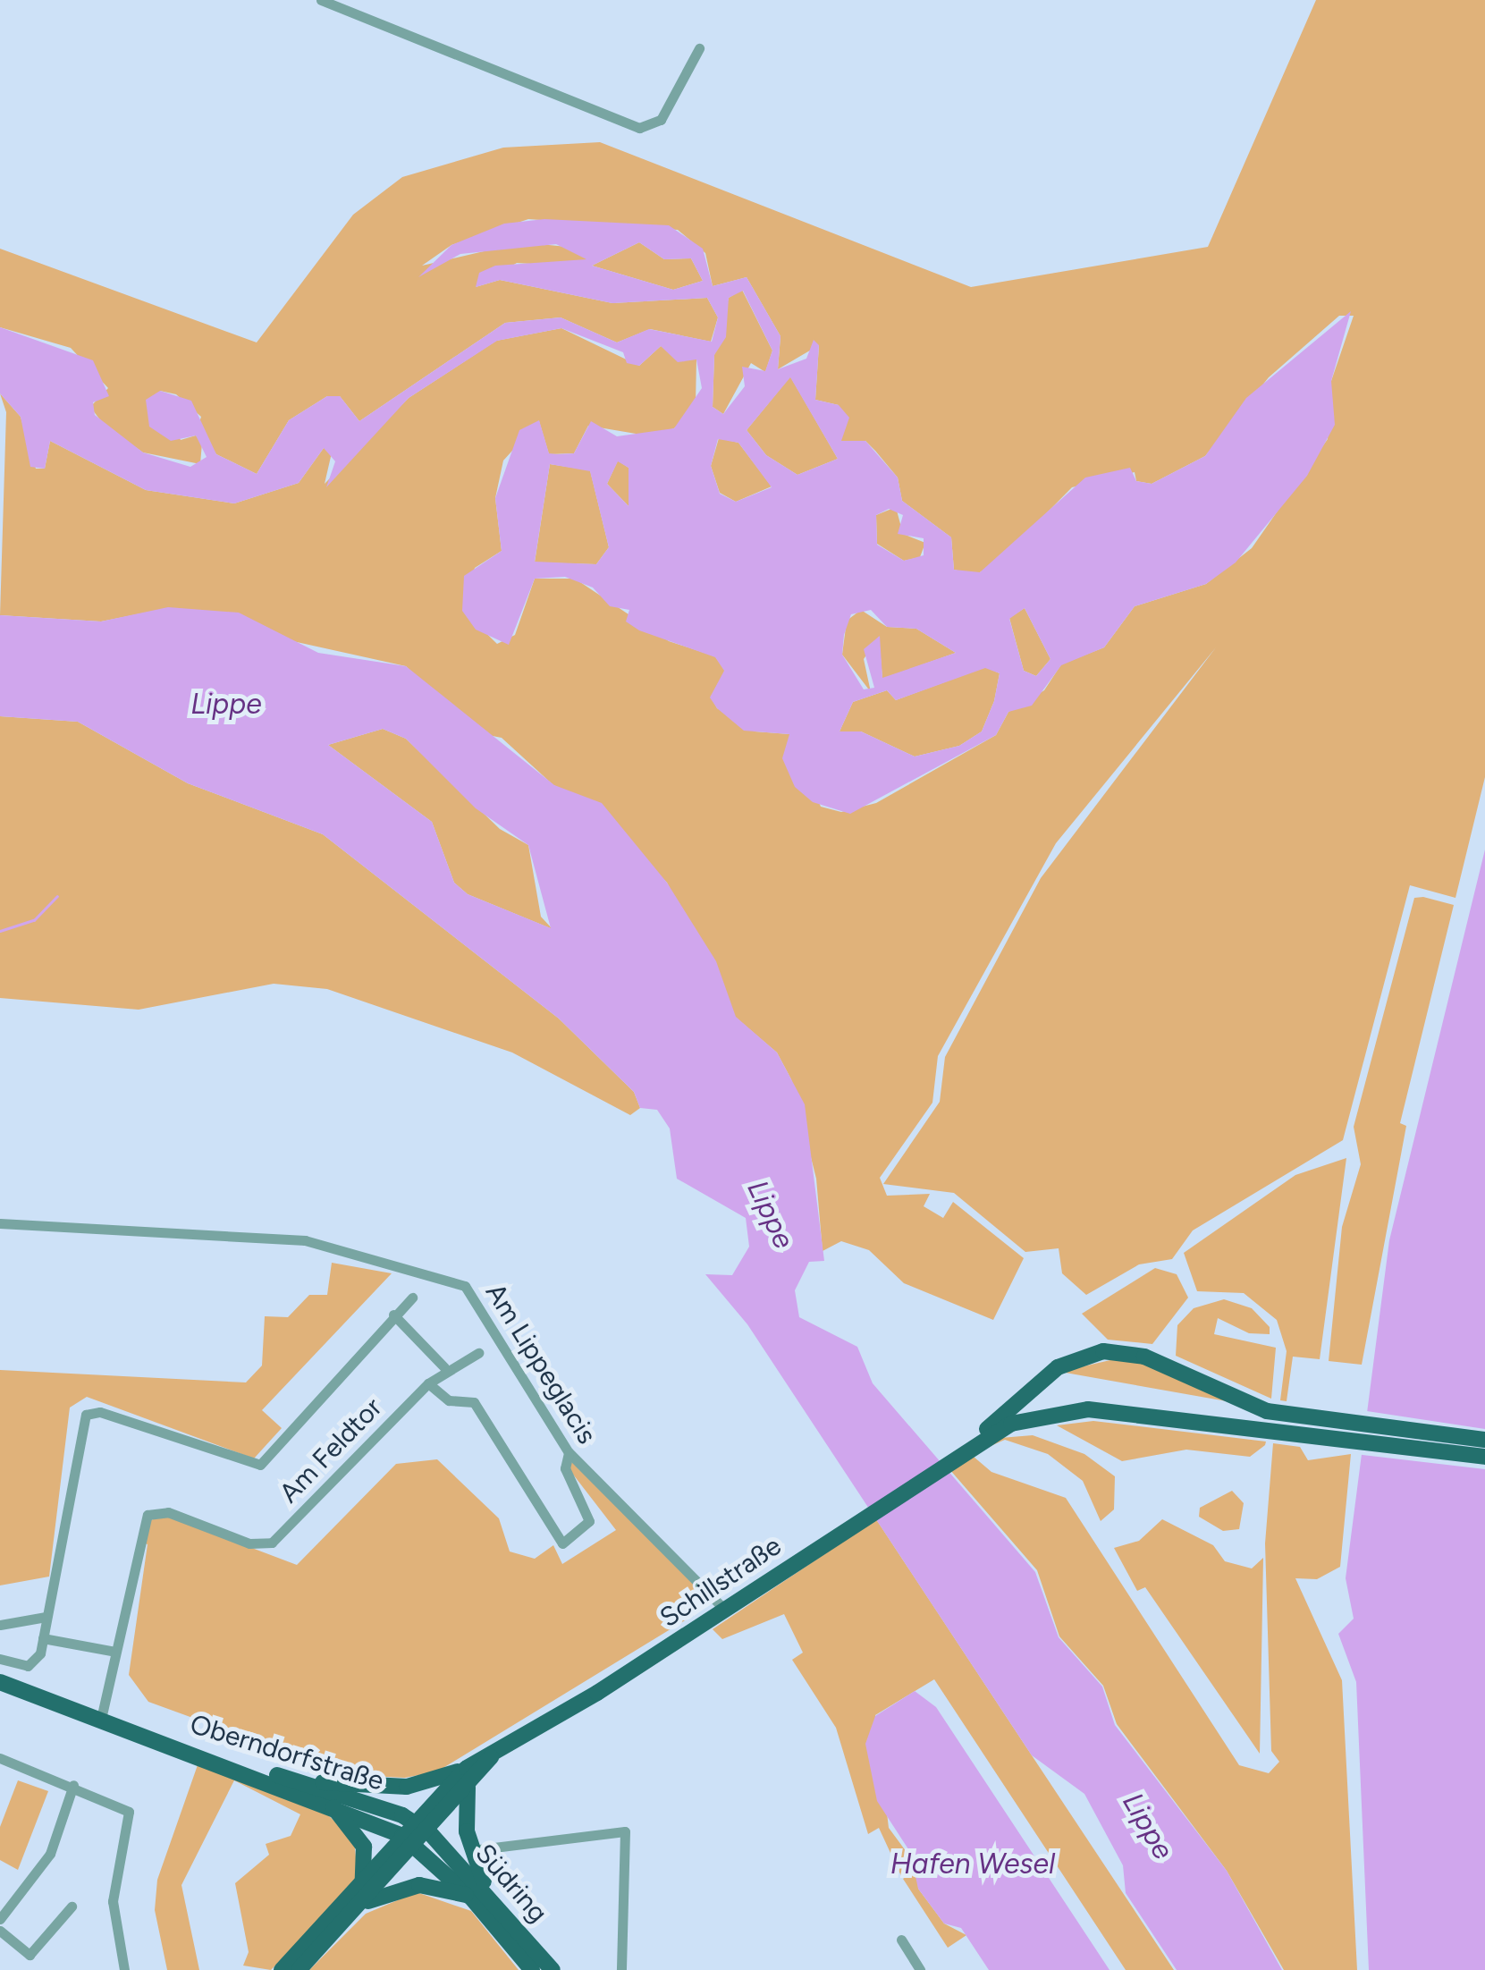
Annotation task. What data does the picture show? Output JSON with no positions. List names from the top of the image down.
{
  "streets": {
    "main road": ["Schillstraße", "Oberndorfstraße", "Südring"],
    "street": ["Am Lippeglacis", "Am Feldtor"]
  },
  "crossings": [
    ["Am Lippeglacis", "Schillstraße"],
    ["Am Feldtor", "Oberndorfstraße"],
    ["Schillstraße", "Oberndorfstraße"],
    ["Schillstraße", "Südring"],
    ["Oberndorfstraße", "Südring"]
  ],
  "water": ["Lippe", "Hafen Wesel"]
}
